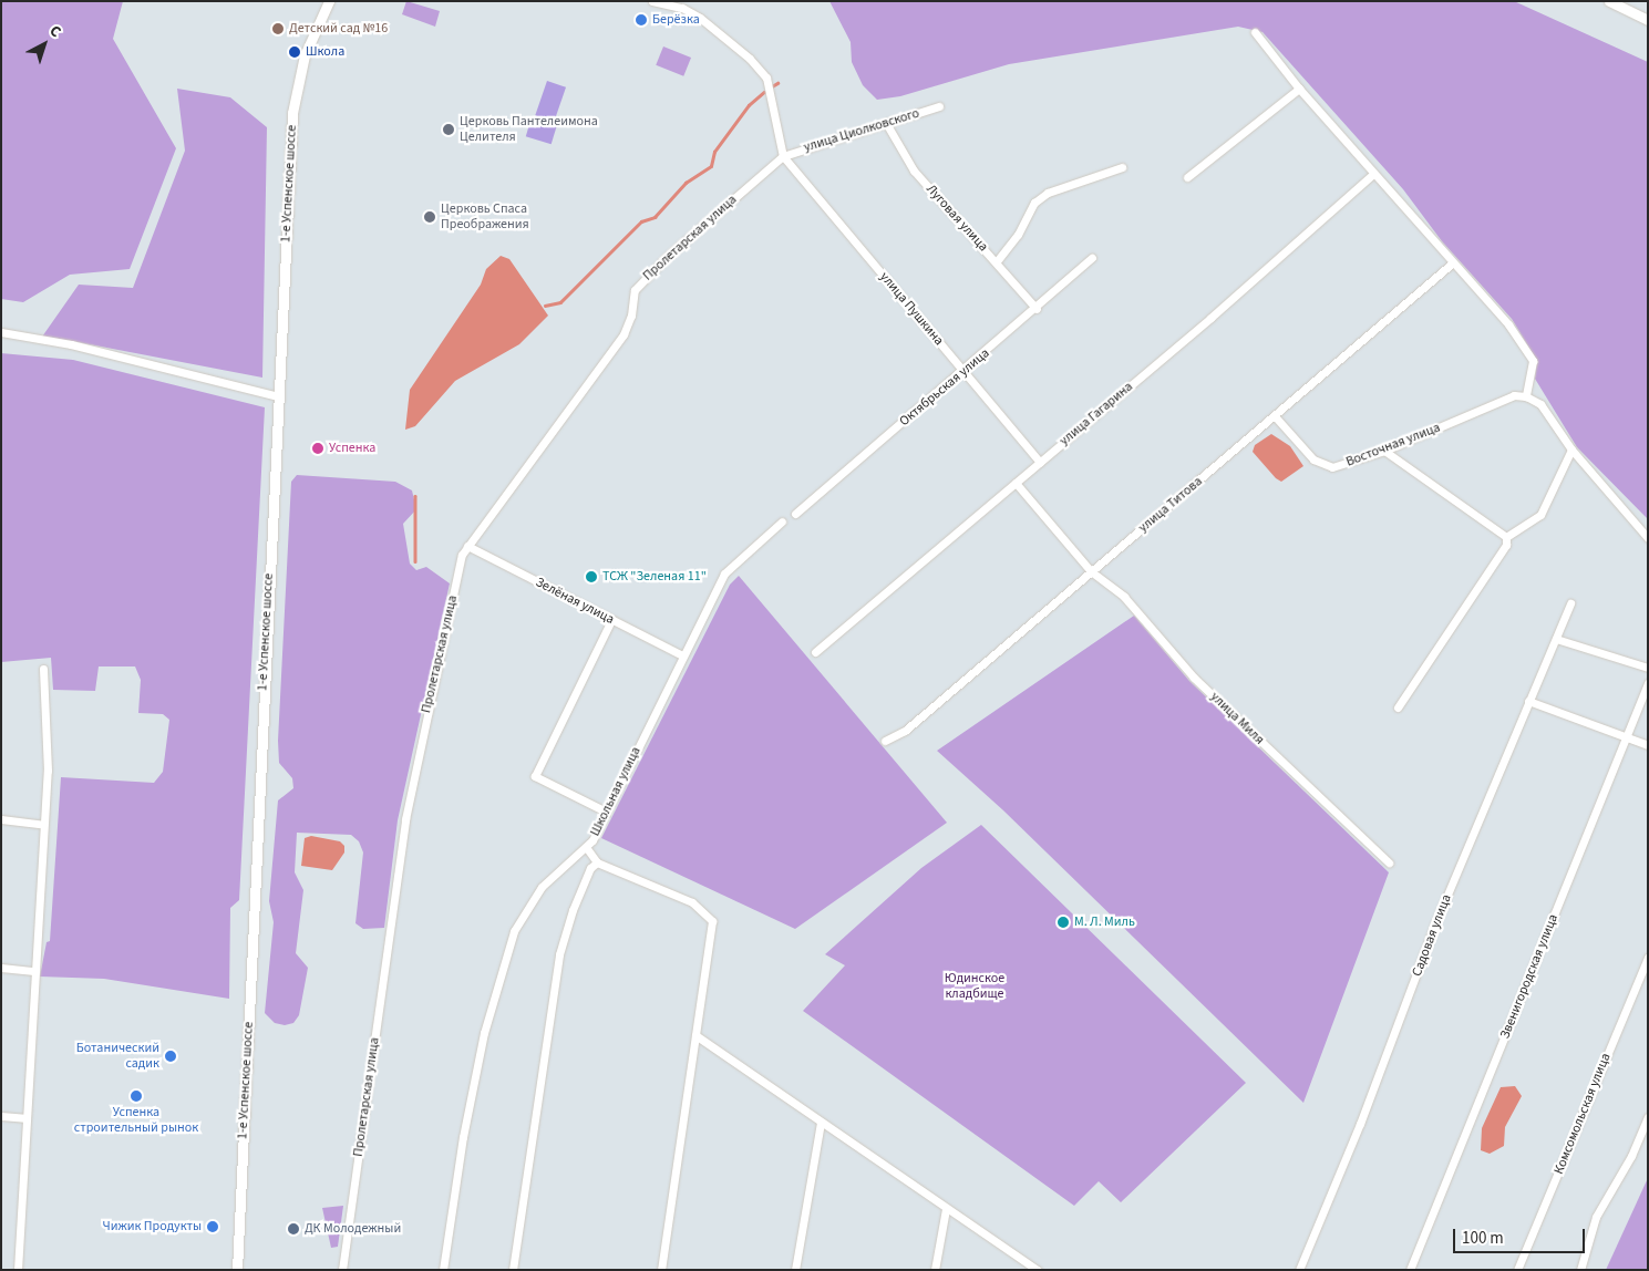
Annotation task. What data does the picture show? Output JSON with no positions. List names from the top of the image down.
{
  "streets": {
    "main road": ["1-е Успенское шоссе"],
    "street": [
      "улица Циолковского",
      "Луговая улица",
      "Пролетарская улица",
      "улица Пушкина",
      "Октябрьская улица",
      "улица Гагарина",
      "Восточная улица",
      "улица Титова",
      "Зелёная улица",
      "улица Миля",
      "Школьная улица",
      "Садовая улица",
      "Звенигородская улица",
      "Комсомольская улица"
    ]
  },
  "crossings": [
    ["улица Циолковского", "Луговая улица"],
    ["улица Циолковского", "Пролетарская улица"],
    ["улица Циолковского", "улица Пушкина"],
    ["Луговая улица", "Октябрьская улица"],
    ["Пролетарская улица", "улица Пушкина"],
    ["Пролетарская улица", "Зелёная улица"],
    ["улица Пушкина", "Октябрьская улица"],
    ["улица Пушкина", "улица Гагарина"],
    ["Восточная улица", "улица Титова"],
    ["улица Титова", "улица Миля"],
    ["Зелёная улица", "Школьная улица"]
  ],
  "parks": ["Юдинское кладбище"],
  "places": [
    "Берёзка",
    "Детский сад №16",
    "Школа",
    "Церковь Пантелеимона Целителя",
    "Церковь Спаса Преображения",
    "Успенка",
    "ТСЖ \"Зеленая 11\"",
    "М. Л. Миль",
    "Ботанический садик",
    "Успенка строительный рынок",
    "Чижик Продукты",
    "ДК Молодежный"
  ],
  "scale_bar": "100 m",
  "north": "top right"
}
